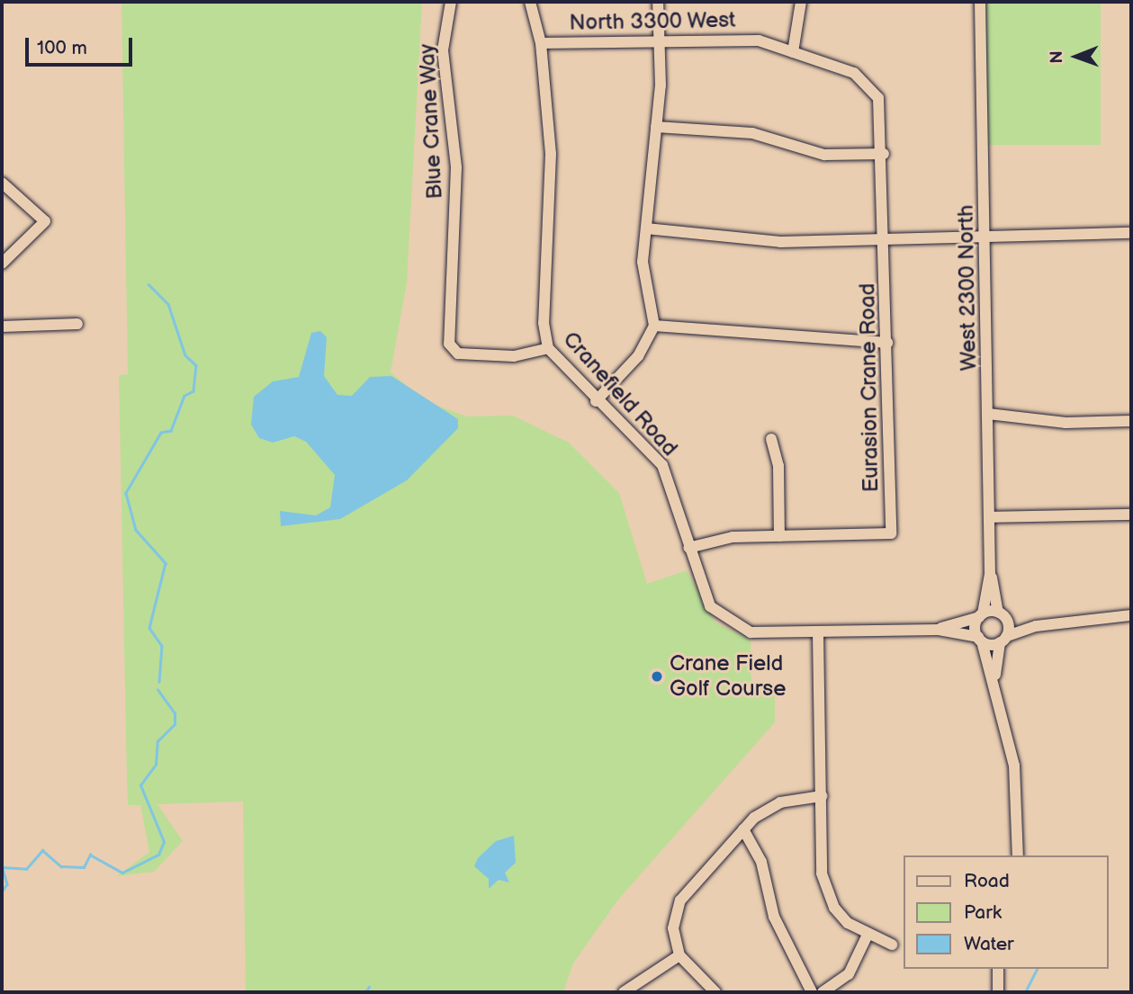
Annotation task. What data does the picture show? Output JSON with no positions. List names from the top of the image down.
{
  "streets": {
    "street": [
      "North 3300 West",
      "Blue Crane Way",
      "West 2300 North",
      "Eurasion Crane Road",
      "Cranefield Road"
    ]
  },
  "crossings": [
    ["North 3300 West", "Eurasion Crane Road"],
    ["North 3300 West", "Cranefield Road"],
    ["Blue Crane Way", "Cranefield Road"]
  ],
  "places": ["Crane Field Golf Course"],
  "legend": ["Road", "Park", "Water"],
  "scale_bar": "100 m",
  "north": "left"
}
